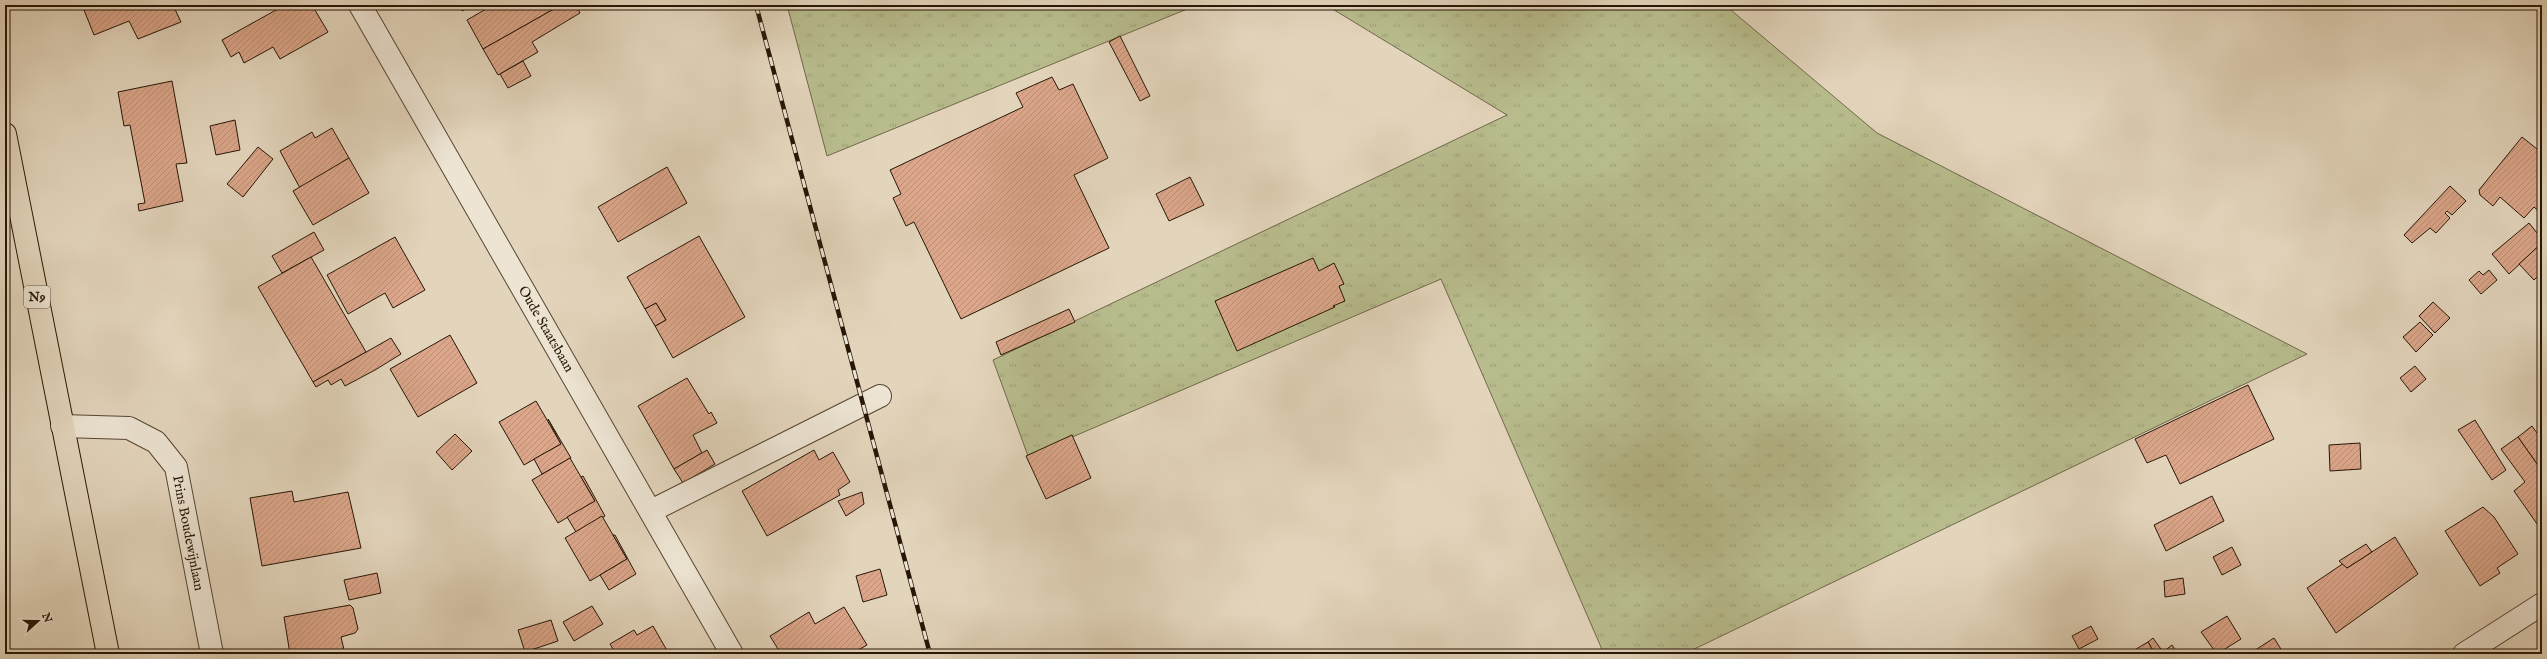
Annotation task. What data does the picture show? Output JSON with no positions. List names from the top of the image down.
{
  "streets": {
    "main road": ["N9"],
    "street": ["Oude Staatsbaan", "Prins Boudewijnlaan"]
  },
  "crossings": [
    ["N9", "Prins Boudewijnlaan"]
  ],
  "north": "right"
}
